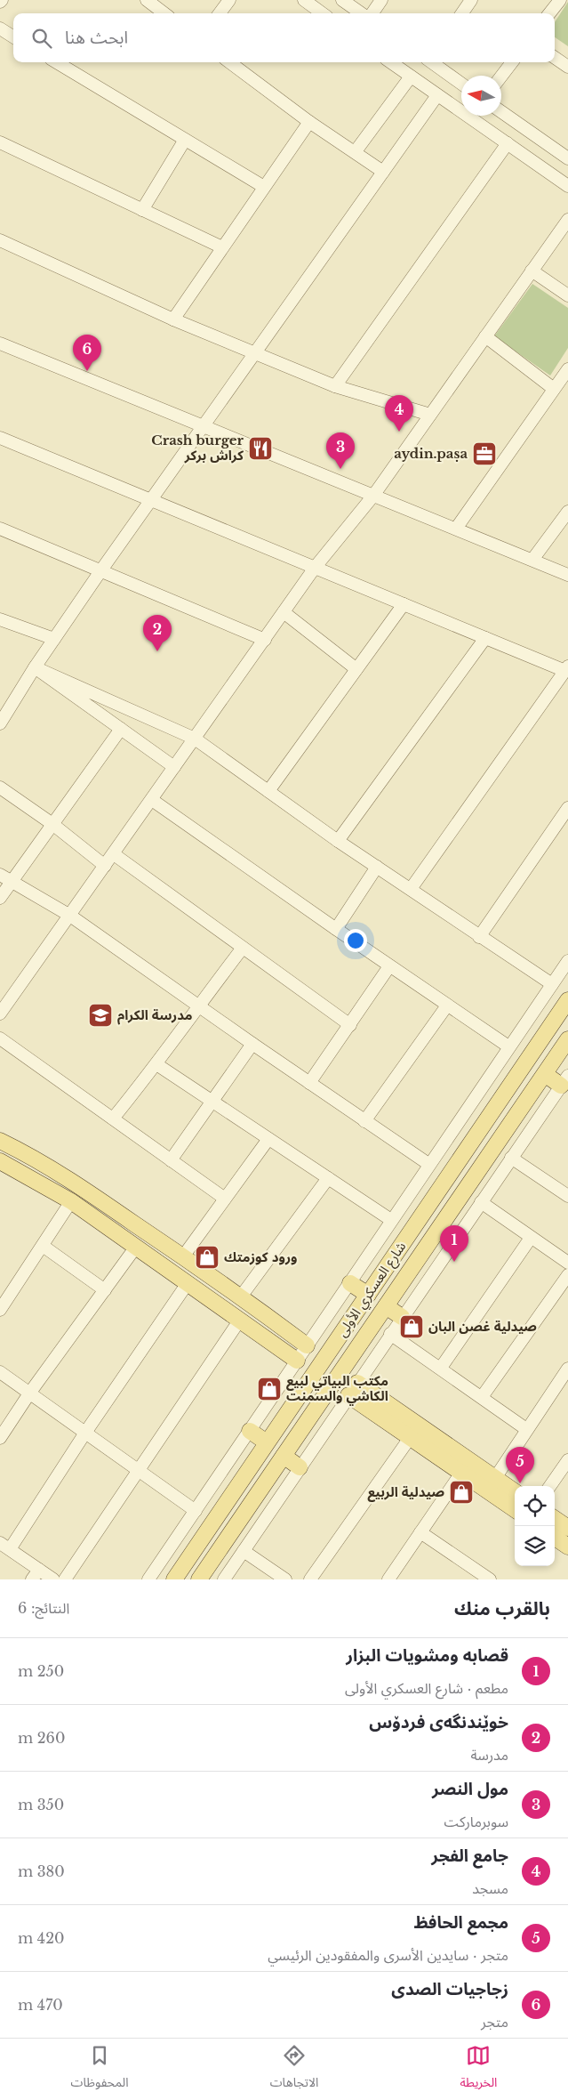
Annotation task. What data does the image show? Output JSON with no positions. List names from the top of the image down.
{
  "streets": {
    "main road": ["شارع العسكري الأولى"]
  },
  "places": {
    "restaurant": ["Crash burger كراش بركر"],
    "office": ["aydin.paṣa"],
    "school or university": ["مدرسة الكرام"],
    "shop": [
      "ورود كوزمتك",
      "صيدلية غصن البان",
      "مكتب البياتي لبيع الكاشي والسمنت",
      "صيدلية الربيع"
    ]
  },
  "north": "left",
  "page": {
    "search": "ابحث هنا",
    "pins": [
      "6",
      "4",
      "3",
      "2",
      "1",
      "5"
    ],
    "heading": ["بالقرب منك", "النتائج: 6"],
    "list": [
      {
        "mark": "1",
        "name": "قصابه ومشويات البزار",
        "note": "مطعم · شارع العسكري الأولى",
        "value": "250 m"
      },
      {
        "mark": "2",
        "name": "خوێندنگەی فردۆس",
        "note": "مدرسة",
        "value": "260 m"
      },
      {
        "mark": "3",
        "name": "مول النصر",
        "note": "سوبرماركت",
        "value": "350 m"
      },
      {
        "mark": "4",
        "name": "جامع الفجر",
        "note": "مسجد",
        "value": "380 m"
      },
      {
        "mark": "5",
        "name": "مجمع الحافظ",
        "note": "متجر · سايدين الأسرى والمفقودين الرئيسي",
        "value": "420 m"
      },
      {
        "mark": "6",
        "name": "زجاجيات الصدى",
        "note": "متجر",
        "value": "470 m"
      }
    ],
    "nav": ["الخريطة", "الاتجاهات", "المحفوظات"]
  }
}
